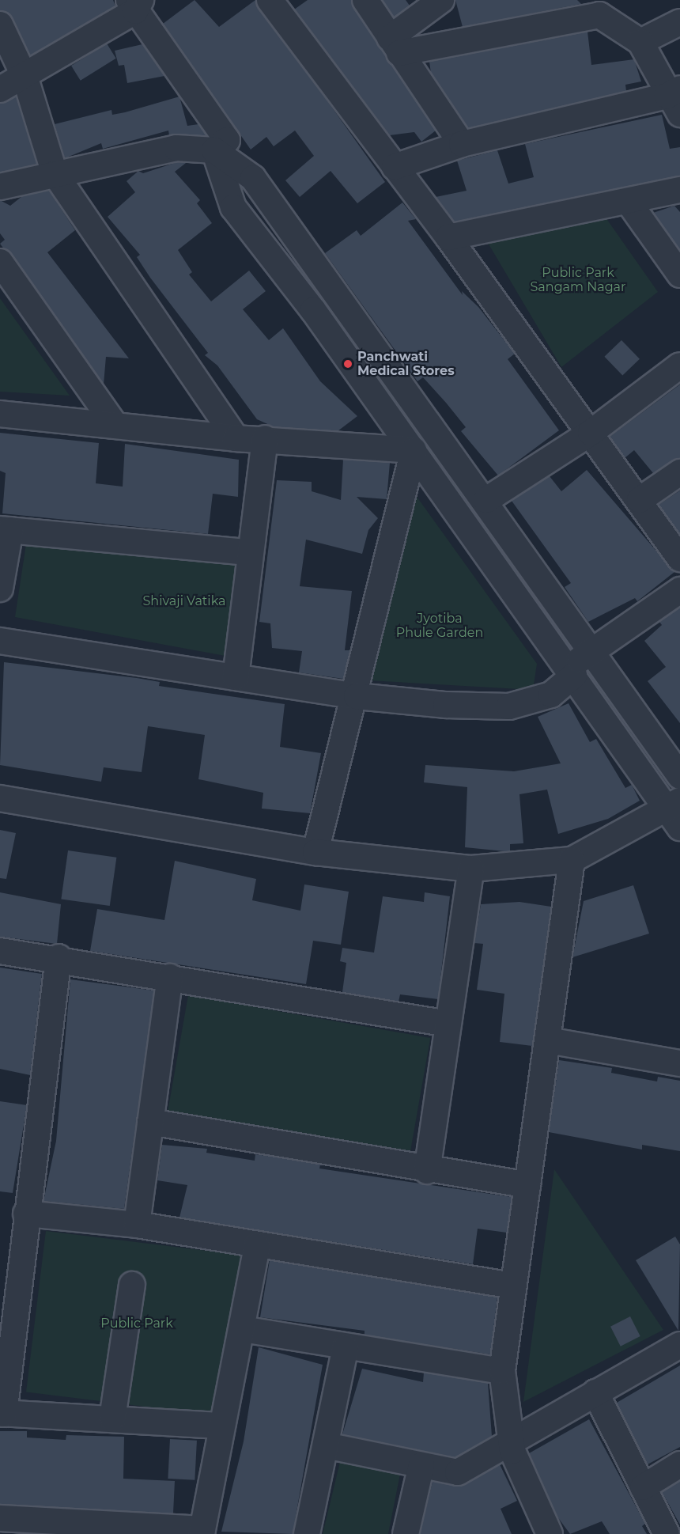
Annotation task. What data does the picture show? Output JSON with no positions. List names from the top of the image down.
{
  "parks": [
    "Public Park Sangam Nagar",
    "Shivaji Vatika",
    "Jyotiba Phule Garden",
    "Public Park"
  ],
  "places": ["Panchwati Medical Stores"]
}
